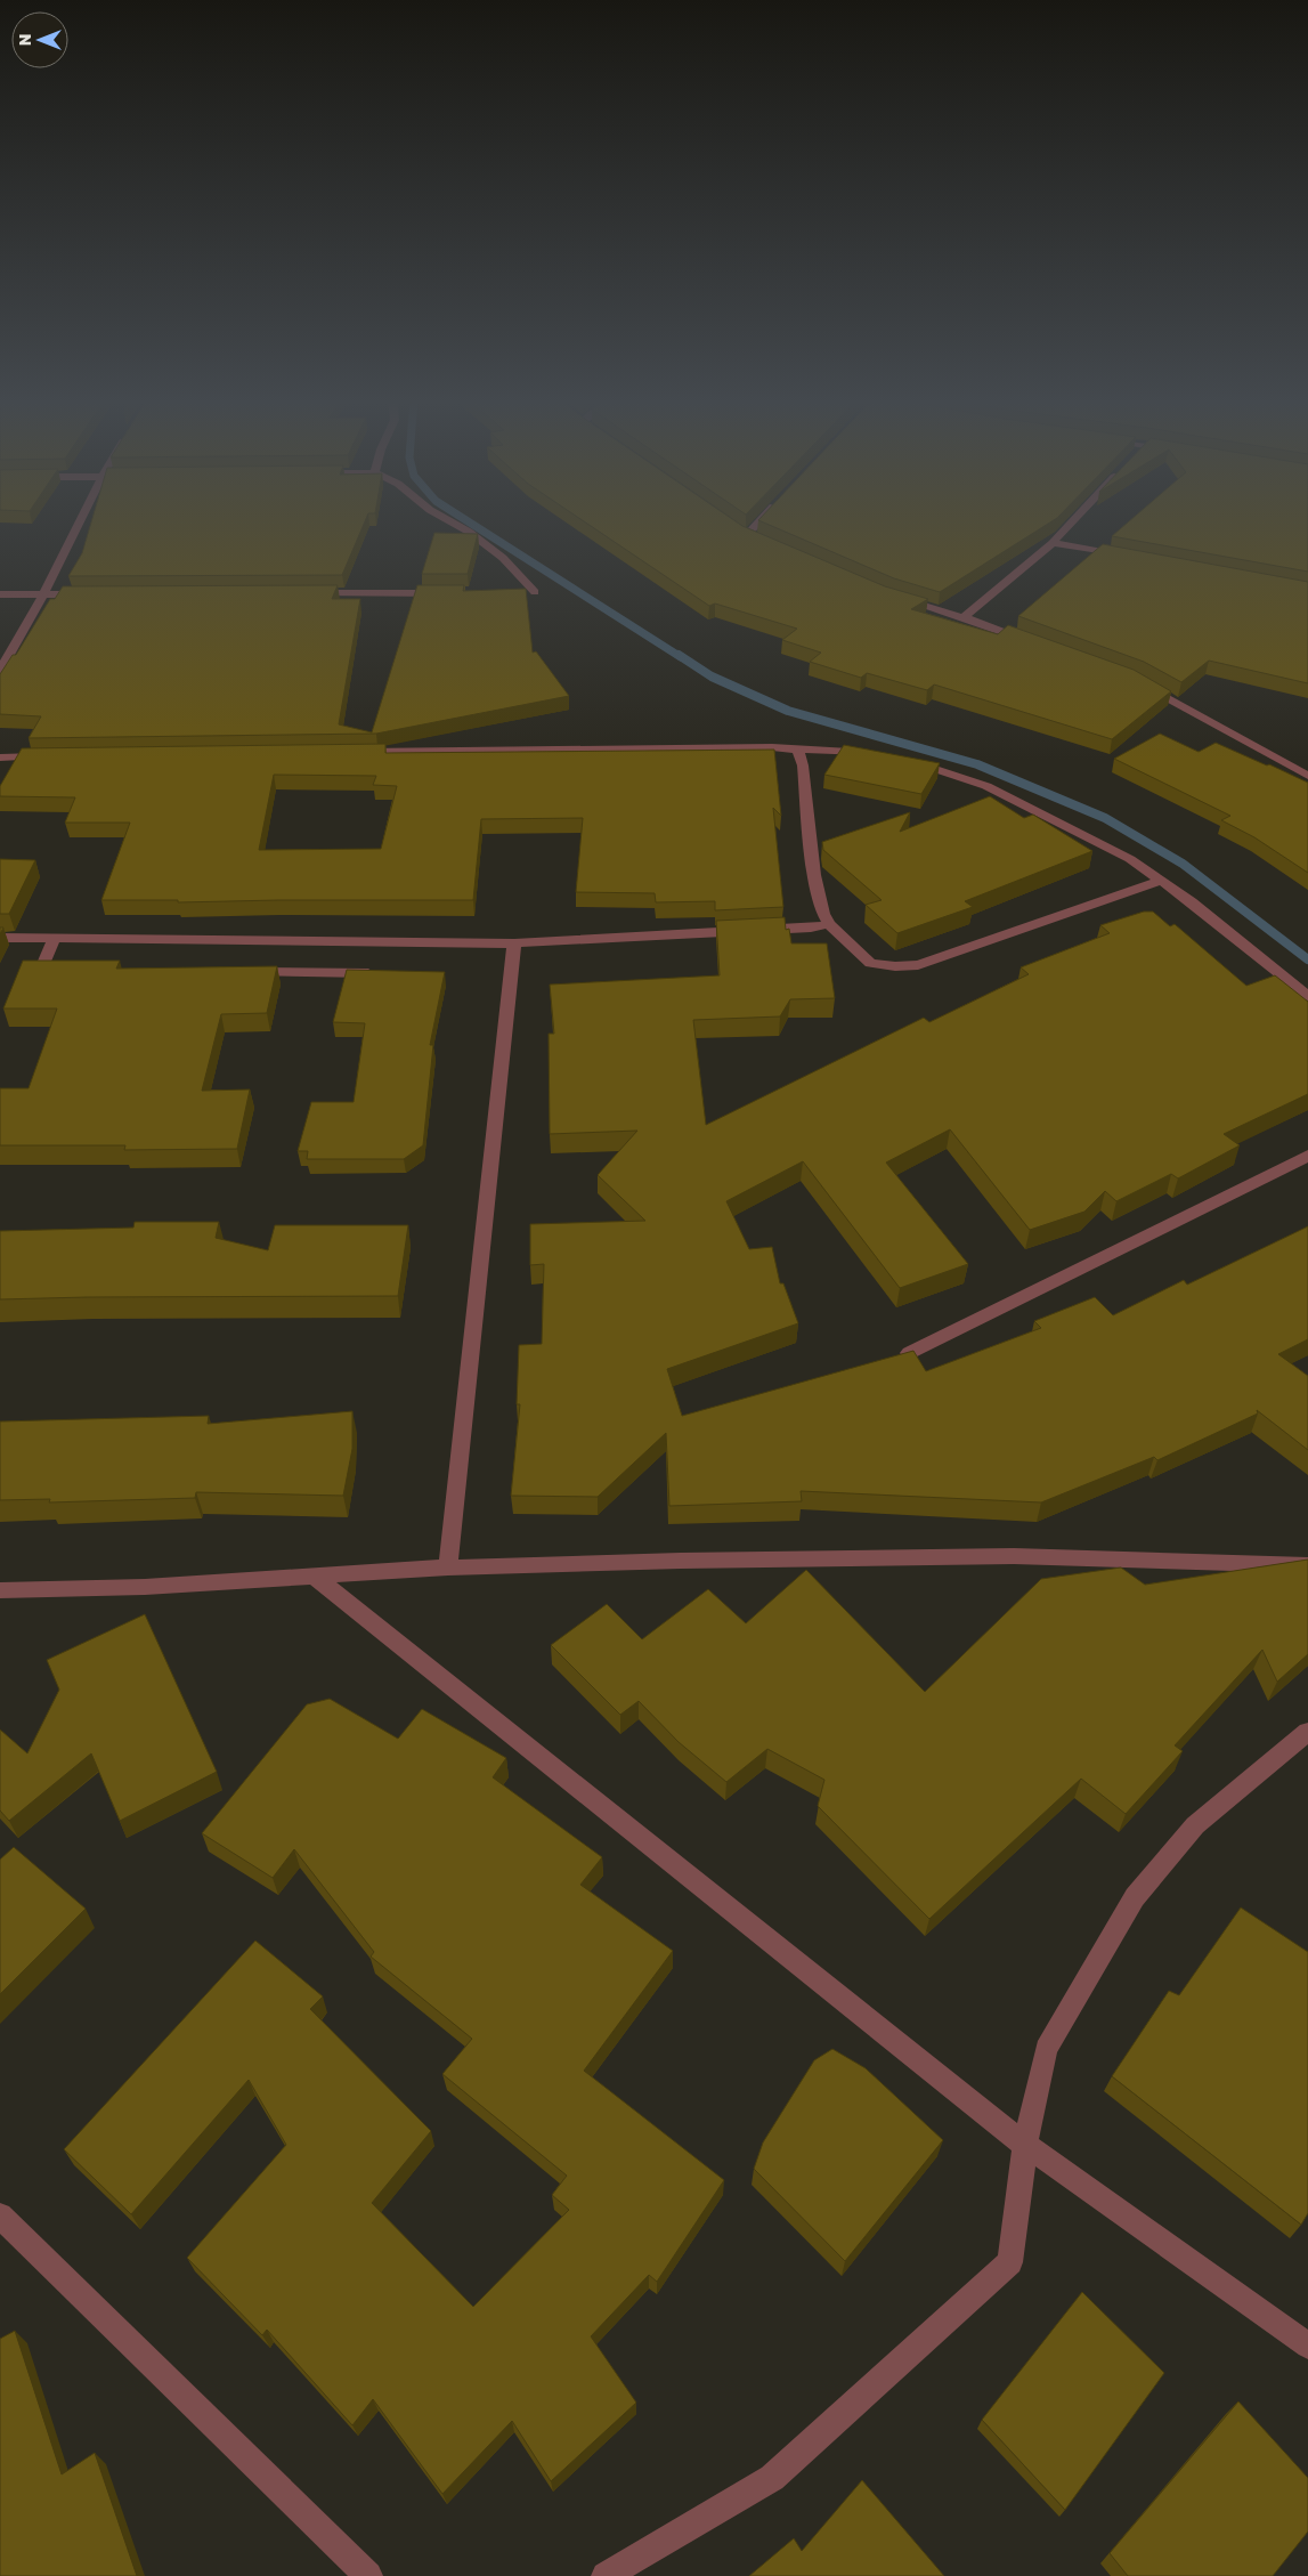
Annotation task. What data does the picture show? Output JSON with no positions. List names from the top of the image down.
{
  "north": "left"
}
